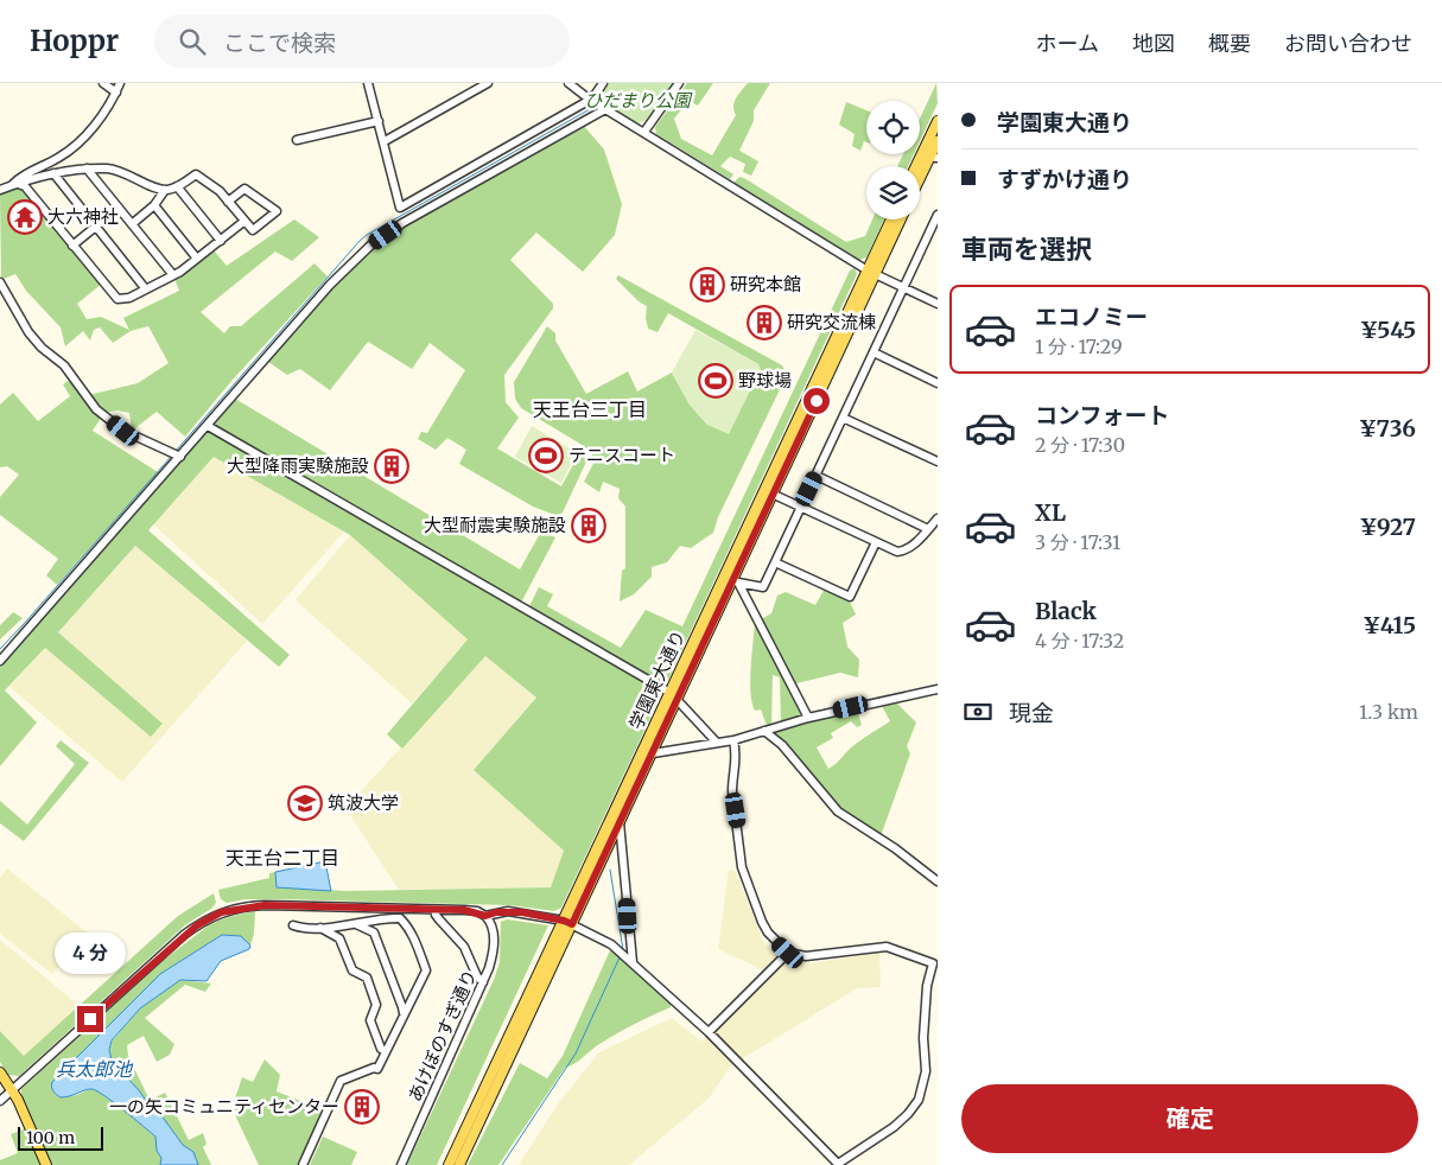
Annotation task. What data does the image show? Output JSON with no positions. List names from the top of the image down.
{
  "streets": {
    "main road": ["学園東大通り"],
    "street": ["あけぼのすぎ通り"]
  },
  "districts": ["天王台三丁目", "天王台二丁目"],
  "water": ["兵太郎池"],
  "parks": ["ひだまり公園"],
  "places": {
    "temple": ["大六神社"],
    "building": [
      "研究本館",
      "研究交流棟",
      "大型降雨実験施設",
      "大型耐震実験施設",
      "一の矢コミュニティセンター"
    ],
    "sports": ["野球場", "テニスコート"],
    "school or university": ["筑波大学"]
  },
  "scale_bar": "100 m",
  "page": {
    "header": "Hoppr",
    "search": "ここで検索",
    "nav": [
      "ホーム",
      "地図",
      "概要",
      "お問い合わせ"
    ],
    "banner": ["学園東大通り", "すずかけ通り"],
    "heading": "車両を選択",
    "list": [
      {
        "name": "エコノミー",
        "note": "1 分 · 17:29",
        "value": "¥545"
      },
      {
        "name": "コンフォート",
        "note": "2 分 · 17:30",
        "value": "¥736"
      },
      {
        "name": "XL",
        "note": "3 分 · 17:31",
        "value": "¥927"
      },
      {
        "name": "Black",
        "note": "4 分 · 17:32",
        "value": "¥415"
      }
    ],
    "pay": ["現金", "1.3 km"],
    "bubble": "4 分",
    "buttons": "確定",
    "scale": "100 m"
  }
}
